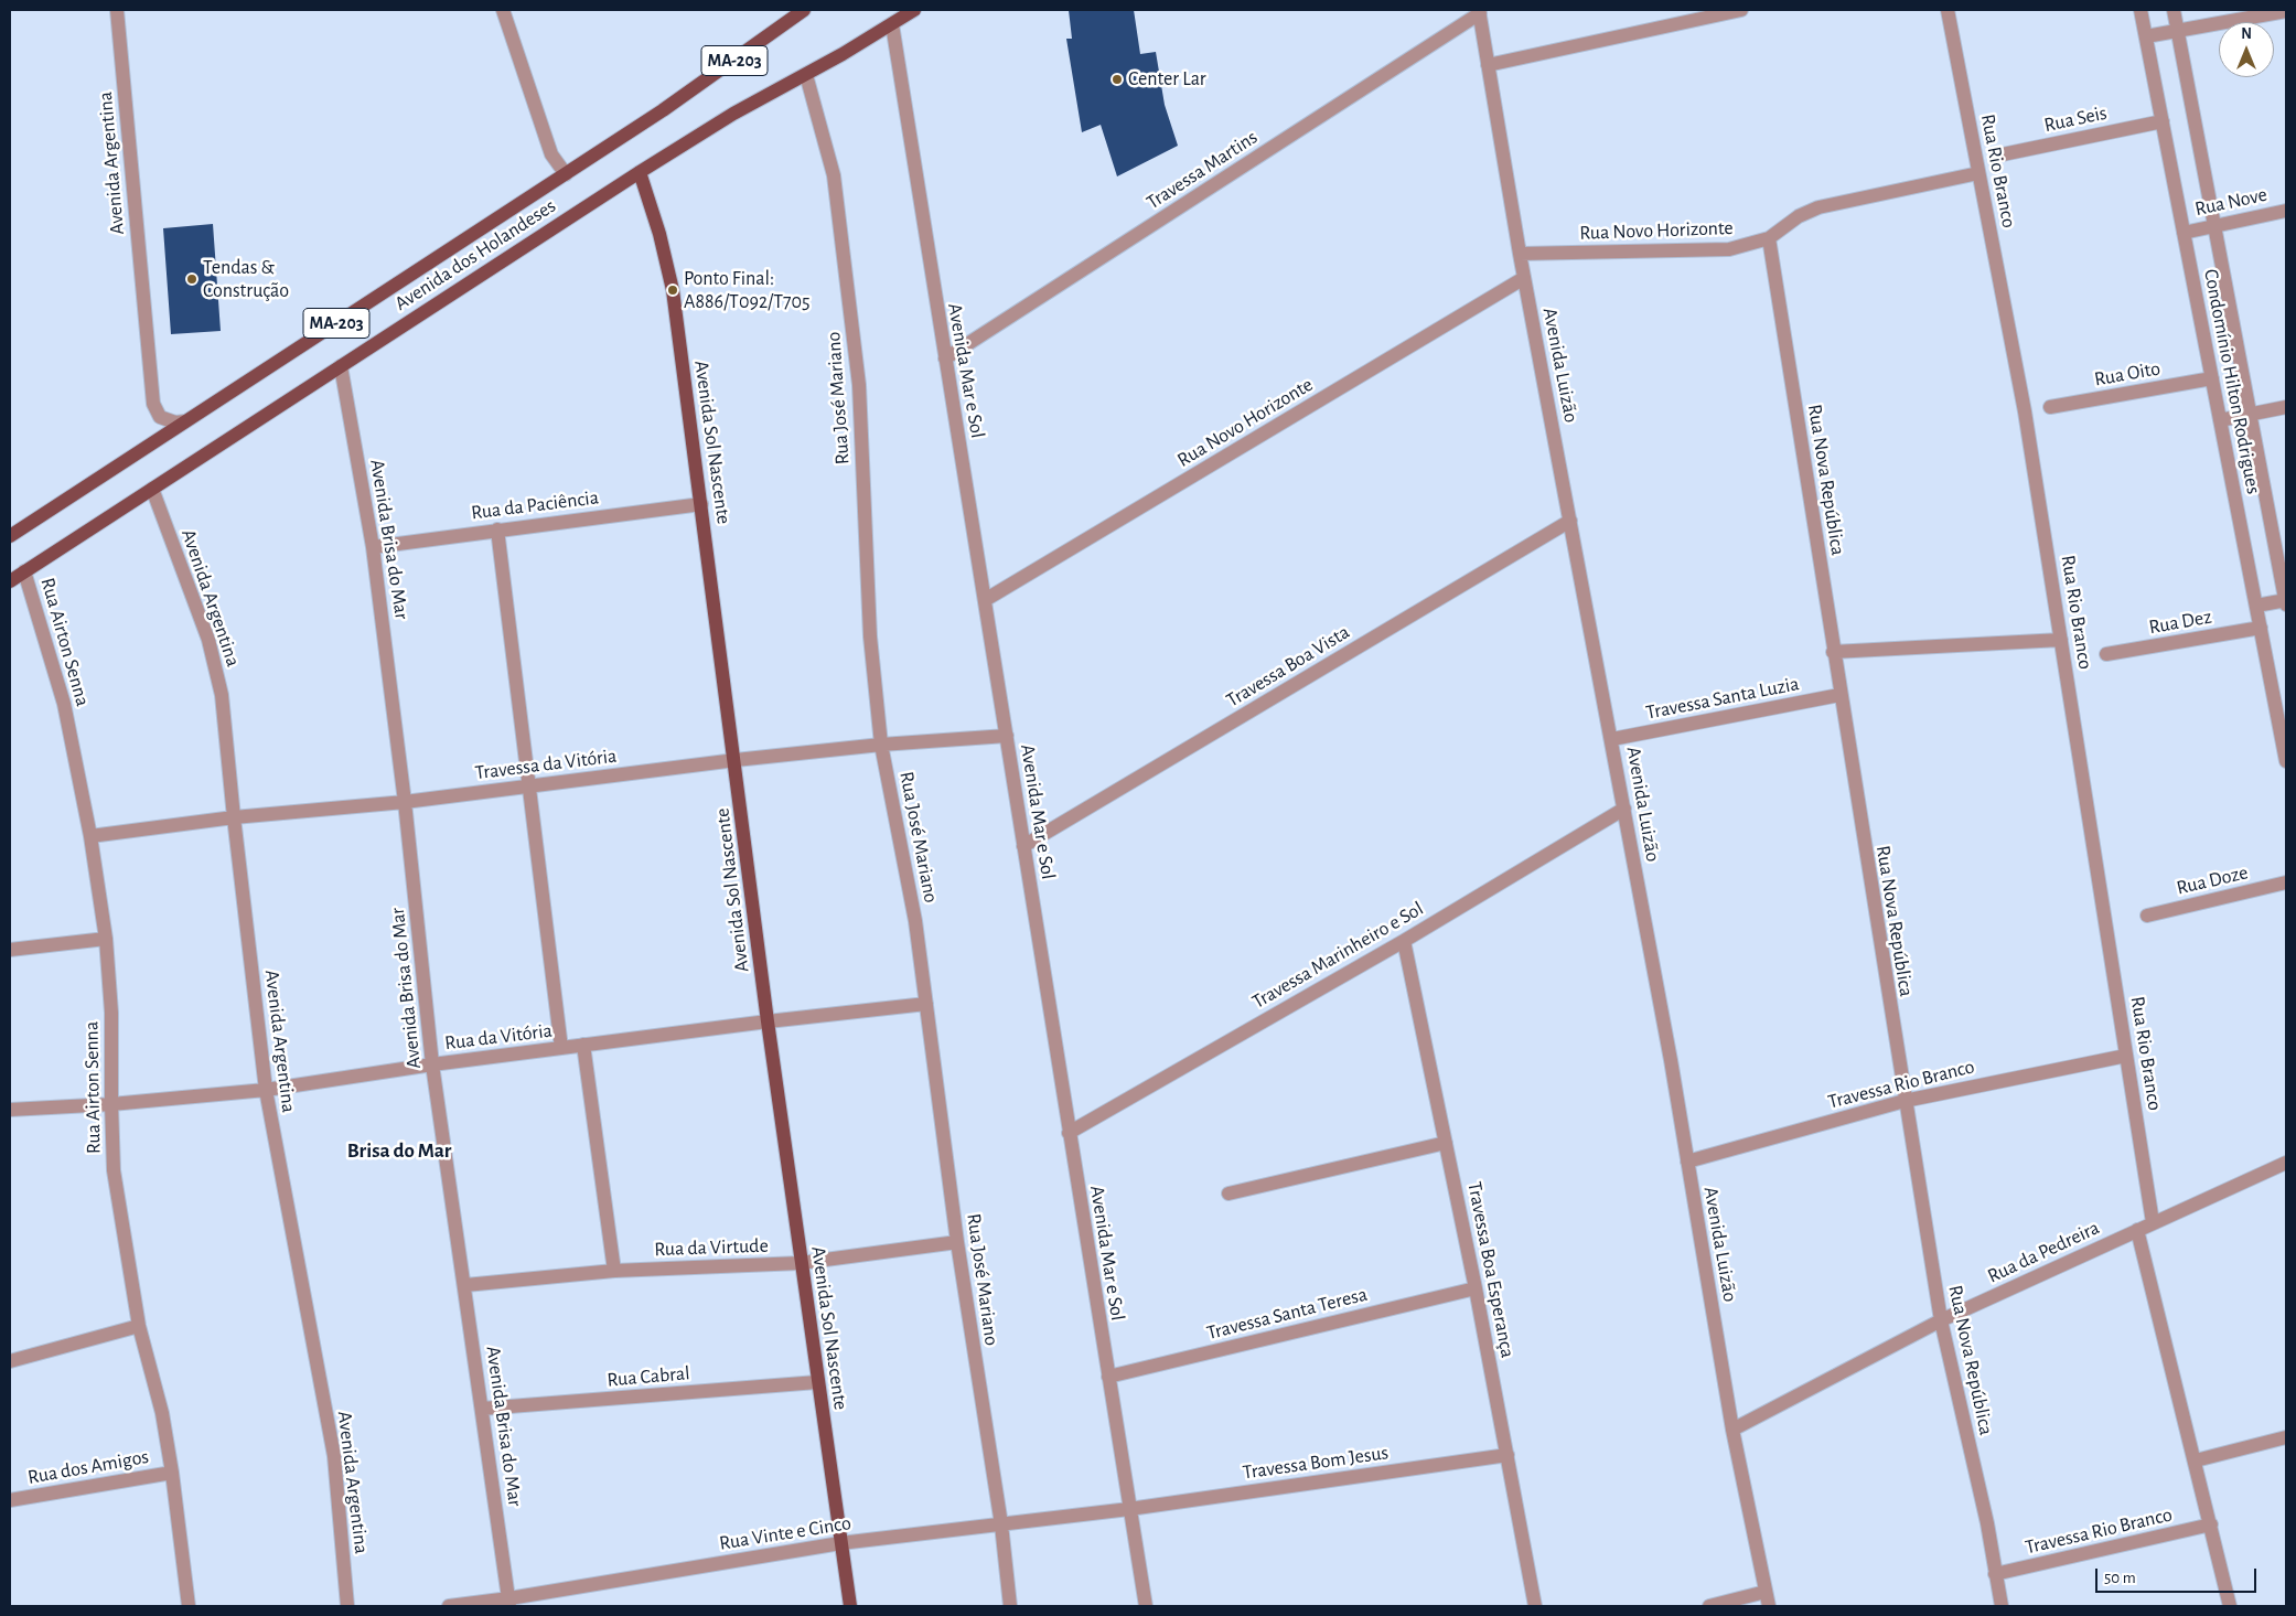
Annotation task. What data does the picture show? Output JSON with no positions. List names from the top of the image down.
{
  "streets": {
    "main road": ["MA-203", "Avenida dos Holandeses", "Avenida Sol Nascente"],
    "street": [
      "Rua Seis",
      "Avenida Argentina",
      "Travessa Martins",
      "Rua Rio Branco",
      "Rua Nove",
      "Rua Novo Horizonte",
      "Avenida Luizão",
      "Avenida Mar e Sol",
      "Rua Oito",
      "Condomínio Hilton Rodrigues",
      "Rua José Mariano",
      "Rua Nova República",
      "Rua da Paciência",
      "Avenida Brisa do Mar",
      "Rua Dez",
      "Rua Airton Senna",
      "Travessa Boa Vista",
      "Travessa Santa Luzia",
      "Travessa da Vitória",
      "Rua Doze",
      "Travessa Marinheiro e Sol",
      "Rua da Vitória",
      "Travessa Rio Branco",
      "Rua da Virtude",
      "Rua da Pedreira",
      "Travessa Boa Esperança",
      "Travessa Santa Teresa",
      "Rua Cabral",
      "Travessa Bom Jesus",
      "Rua dos Amigos",
      "Rua Vinte e Cinco"
    ]
  },
  "crossings": [
    ["Rua Seis", "Condomínio Hilton Rodrigues"],
    ["Avenida Argentina", "Avenida dos Holandeses"],
    ["Avenida Argentina", "Travessa da Vitória"],
    ["Avenida Argentina", "Rua da Vitória"],
    ["Travessa Martins", "Avenida Luizão"],
    ["Travessa Martins", "Avenida Mar e Sol"],
    ["Rua Rio Branco", "Rua Novo Horizonte"],
    ["Rua Rio Branco", "Travessa Rio Branco"],
    ["Rua Rio Branco", "Rua da Pedreira"],
    ["Rua Nove", "Condomínio Hilton Rodrigues"],
    ["Rua Novo Horizonte", "Avenida Luizão"],
    ["Rua Novo Horizonte", "Avenida Mar e Sol"],
    ["Rua Novo Horizonte", "Rua Nova República"],
    ["Avenida dos Holandeses", "Avenida Mar e Sol"],
    ["Avenida dos Holandeses", "Rua José Mariano"],
    ["Avenida dos Holandeses", "Avenida Sol Nascente"],
    ["Avenida dos Holandeses", "Avenida Brisa do Mar"],
    ["Avenida dos Holandeses", "Rua Airton Senna"],
    ["Avenida Luizão", "Travessa Boa Vista"],
    ["Avenida Luizão", "Travessa Santa Luzia"],
    ["Avenida Luizão", "Travessa Marinheiro e Sol"],
    ["Avenida Luizão", "Travessa Rio Branco"],
    ["Avenida Luizão", "Rua da Pedreira"],
    ["Avenida Mar e Sol", "Travessa Boa Vista"],
    ["Avenida Mar e Sol", "Travessa da Vitória"],
    ["Avenida Mar e Sol", "Travessa Marinheiro e Sol"],
    ["Avenida Mar e Sol", "Travessa Santa Teresa"],
    ["Avenida Mar e Sol", "Travessa Bom Jesus"],
    ["Avenida Mar e Sol", "Rua Vinte e Cinco"],
    ["Rua Oito", "Condomínio Hilton Rodrigues"],
    ["Condomínio Hilton Rodrigues", "Rua Dez"],
    ["Rua José Mariano", "Travessa da Vitória"],
    ["Rua José Mariano", "Rua da Vitória"],
    ["Rua José Mariano", "Rua da Virtude"],
    ["Rua José Mariano", "Rua Vinte e Cinco"],
    ["Avenida Sol Nascente", "Rua da Paciência"],
    ["Avenida Sol Nascente", "Travessa da Vitória"],
    ["Avenida Sol Nascente", "Rua da Vitória"],
    ["Avenida Sol Nascente", "Rua da Virtude"],
    ["Avenida Sol Nascente", "Rua Cabral"],
    ["Avenida Sol Nascente", "Rua Vinte e Cinco"],
    ["Rua Nova República", "Travessa Santa Luzia"],
    ["Rua Nova República", "Travessa Rio Branco"],
    ["Rua Nova República", "Rua da Pedreira"],
    ["Rua da Paciência", "Avenida Brisa do Mar"],
    ["Avenida Brisa do Mar", "Travessa da Vitória"],
    ["Avenida Brisa do Mar", "Rua da Vitória"],
    ["Avenida Brisa do Mar", "Rua da Virtude"],
    ["Avenida Brisa do Mar", "Rua Cabral"],
    ["Avenida Brisa do Mar", "Rua Vinte e Cinco"],
    ["Rua Airton Senna", "Travessa da Vitória"],
    ["Rua Airton Senna", "Rua da Vitória"],
    ["Rua Airton Senna", "Rua dos Amigos"],
    ["Travessa Marinheiro e Sol", "Travessa Boa Esperança"],
    ["Travessa Boa Esperança", "Travessa Santa Teresa"],
    ["Travessa Boa Esperança", "Travessa Bom Jesus"],
    ["Travessa Bom Jesus", "Rua Vinte e Cinco"]
  ],
  "districts": ["Brisa do Mar"],
  "places": ["Center Lar", "Tendas & Construção", "Ponto Final: A886/T092/T705"],
  "scale_bar": "50 m",
  "north": "top"
}
